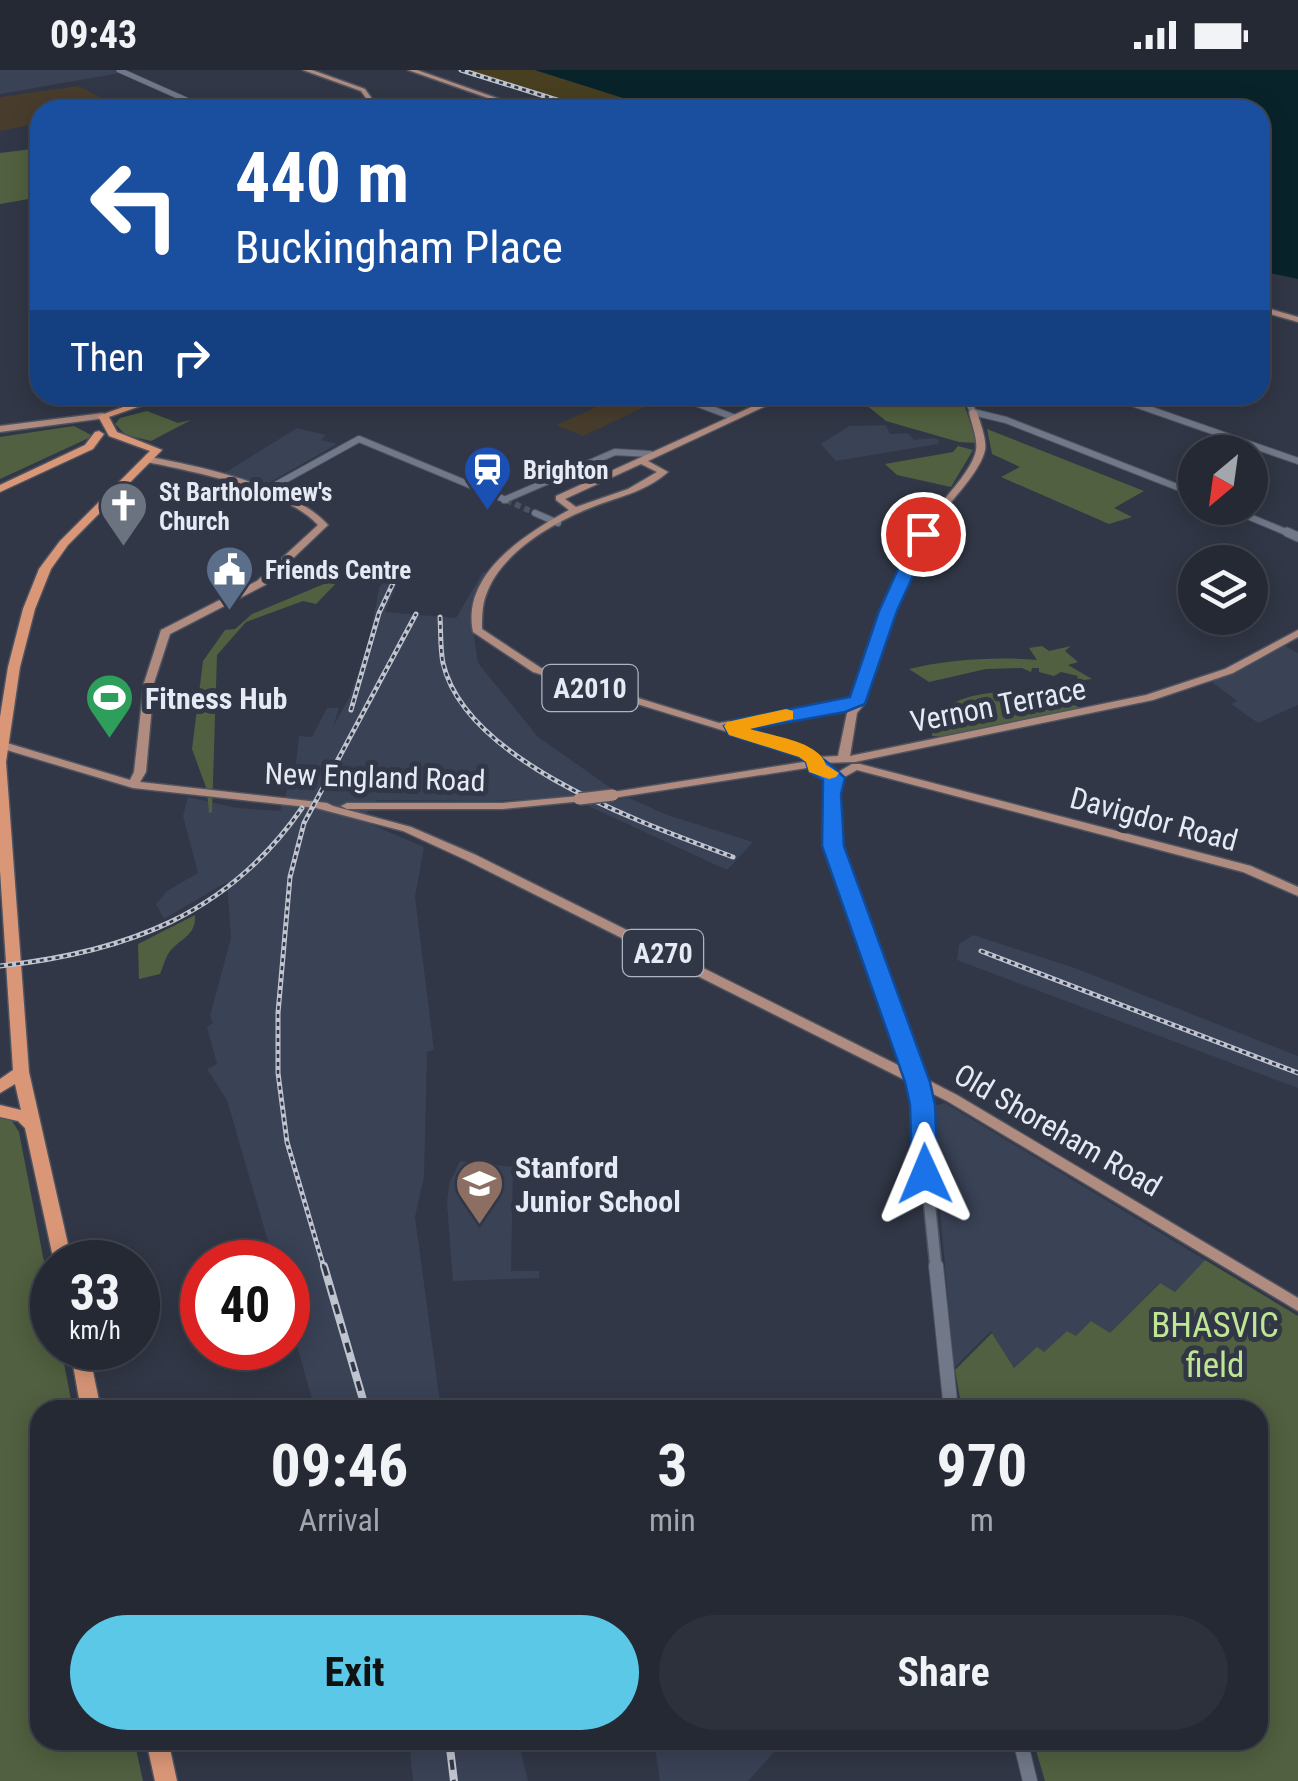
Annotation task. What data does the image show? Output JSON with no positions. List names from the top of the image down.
{
  "streets": {
    "main road": [
      "A2010",
      "Vernon Terrace",
      "New England Road",
      "Davigdor Road",
      "A270",
      "Old Shoreham Road"
    ]
  },
  "crossings": [
    ["A2010", "Vernon Terrace"],
    ["A2010", "New England Road"],
    ["Vernon Terrace", "New England Road"],
    ["Vernon Terrace", "Davigdor Road"],
    ["New England Road", "Old Shoreham Road"]
  ],
  "parks": ["BHASVIC field"],
  "places": {
    "station": ["Brighton"],
    "church": ["St Bartholomew's Church"],
    "public building": ["Friends Centre"],
    "sports": ["Fitness Hub"],
    "school or university": ["Stanford Junior School"]
  },
  "north": "bottom left",
  "page": {
    "status": "09:43",
    "turn": ["440 m", "Buckingham Place"],
    "then": "Then",
    "speed": "33 km/h",
    "limit": "40",
    "eta": [
      "09:46",
      "Arrival",
      "3",
      "min",
      "970",
      "m"
    ],
    "buttons": ["Exit", "Share"]
  }
}
